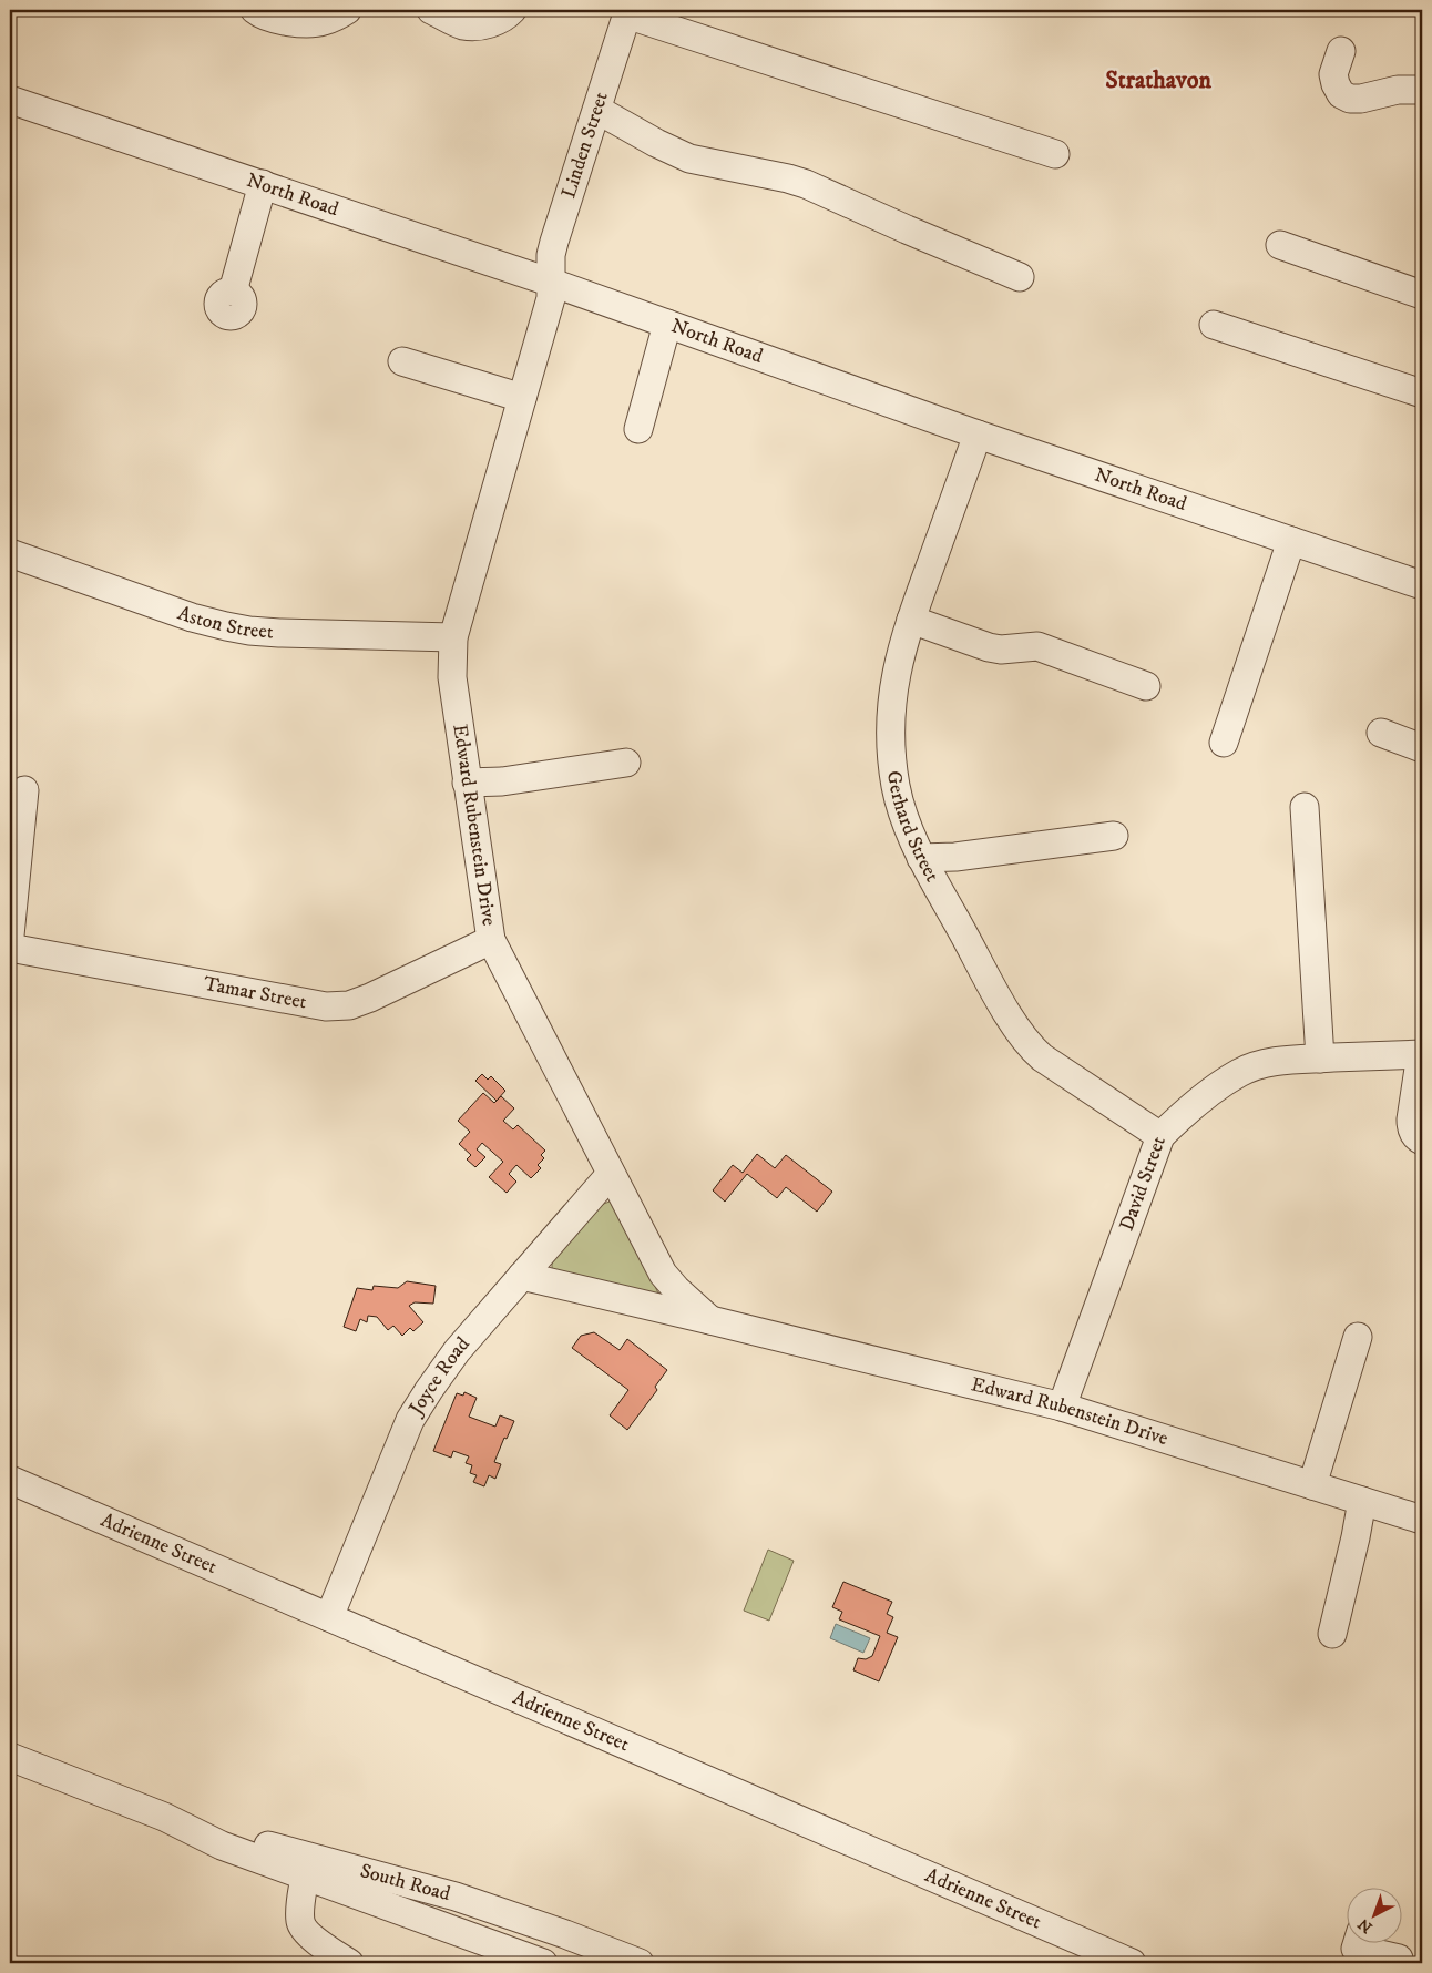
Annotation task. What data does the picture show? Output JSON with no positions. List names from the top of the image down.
{
  "streets": {
    "street": [
      "Linden Street",
      "North Road",
      "Aston Street",
      "Gerhard Street",
      "Edward Rubenstein Drive",
      "Tamar Street",
      "David Street",
      "Joyce Road",
      "Adrienne Street",
      "South Road"
    ]
  },
  "crossings": [
    ["Linden Street", "North Road"],
    ["Linden Street", "Edward Rubenstein Drive"],
    ["North Road", "Gerhard Street"],
    ["North Road", "Edward Rubenstein Drive"],
    ["Aston Street", "Edward Rubenstein Drive"],
    ["Gerhard Street", "David Street"],
    ["Edward Rubenstein Drive", "Tamar Street"],
    ["Edward Rubenstein Drive", "David Street"],
    ["Edward Rubenstein Drive", "Joyce Road"],
    ["Joyce Road", "Adrienne Street"]
  ],
  "districts": ["Strathavon"],
  "north": "bottom left"
}
